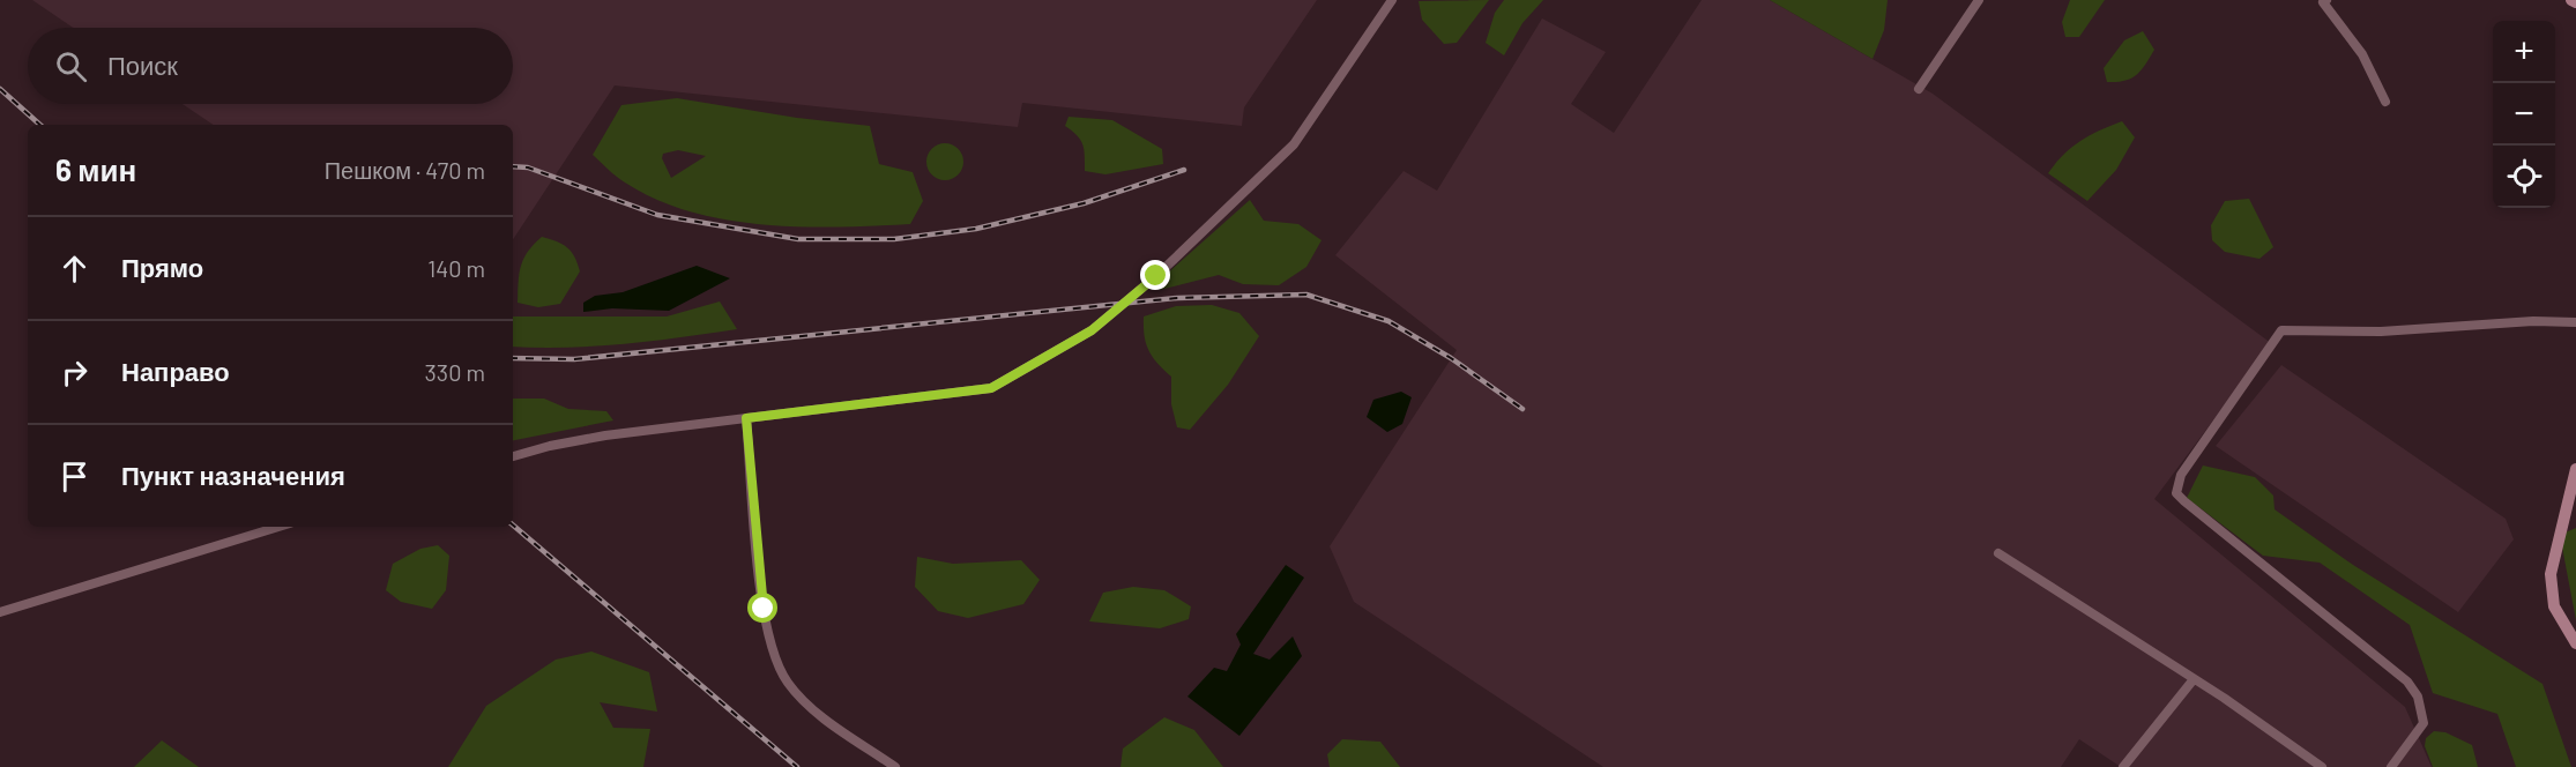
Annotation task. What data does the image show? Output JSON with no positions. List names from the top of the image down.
{
  "page": {
    "map_buttons": ["+", "−"],
    "search": "Поиск",
    "heading": ["6 мин", "Пешком · 470 m"],
    "list": [
      ["Прямо", "140 m"],
      ["Направо", "330 m"],
      "Пункт назначения"
    ]
  }
}
